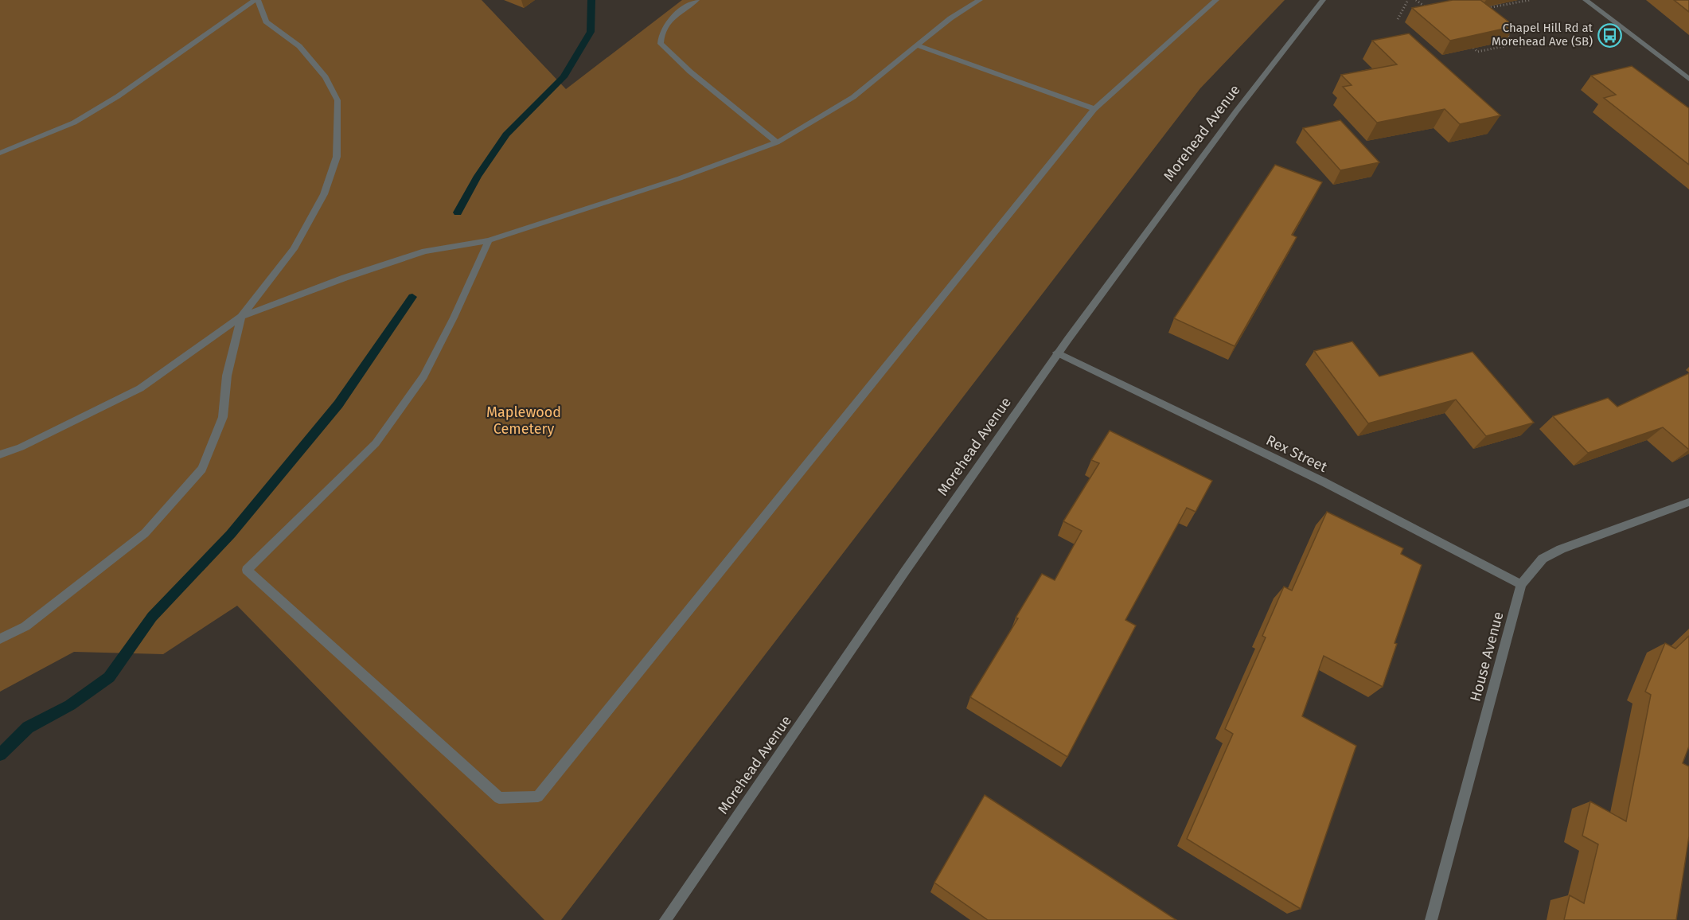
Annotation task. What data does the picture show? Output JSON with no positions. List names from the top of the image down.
{
  "streets": {
    "street": ["Morehead Avenue", "Rex Street", "House Avenue"]
  },
  "crossings": [
    ["Morehead Avenue", "Rex Street"],
    ["Rex Street", "House Avenue"]
  ],
  "parks": ["Maplewood Cemetery"],
  "places": {
    "bus stop": ["Chapel Hill Rd at Morehead Ave (SB)"]
  }
}
